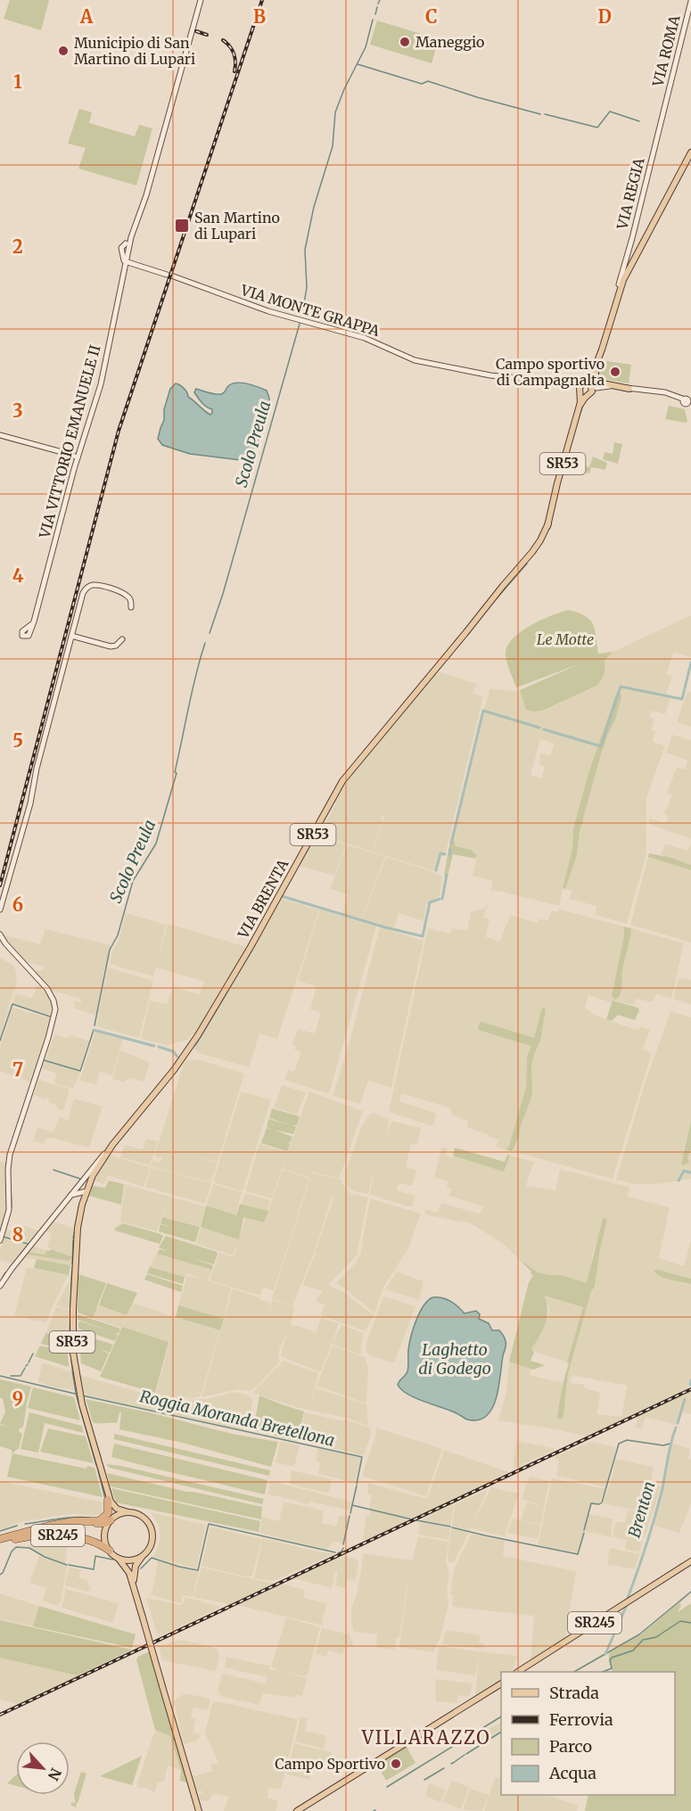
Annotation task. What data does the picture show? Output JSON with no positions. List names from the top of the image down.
{
  "streets": {
    "highway": ["SR245"],
    "main road": [
      "VIA ROMA",
      "VIA REGIA",
      "VIA MONTE GRAPPA",
      "VIA VITTORIO EMANUELE II",
      "SR53",
      "VIA BRENTA"
    ]
  },
  "crossings": [
    ["VIA ROMA", "VIA REGIA"],
    ["VIA REGIA", "SR53"],
    ["VIA MONTE GRAPPA", "VIA VITTORIO EMANUELE II"],
    ["VIA MONTE GRAPPA", "SR53"],
    ["SR53", "VIA BRENTA"],
    ["SR53", "SR245"]
  ],
  "districts": ["VILLARAZZO"],
  "water": [
    "Scolo Preula",
    "Laghetto di Godego",
    "Roggia Moranda Bretellona",
    "Brenton"
  ],
  "parks": ["Le Motte"],
  "places": {
    "other": [
      "Maneggio",
      "Municipio di San Martino di Lupari",
      "Campo sportivo di Campagnalta",
      "Campo Sportivo"
    ],
    "transit": ["San Martino di Lupari"]
  },
  "legend": [
    "Strada",
    "Ferrovia",
    "Parco",
    "Acqua"
  ],
  "north": "bottom right",
  "grid": {
    "columns": [
      "A",
      "B",
      "C",
      "D"
    ],
    "rows": [
      "1",
      "2",
      "3",
      "4",
      "5",
      "6",
      "7",
      "8",
      "9"
    ]
  }
}
